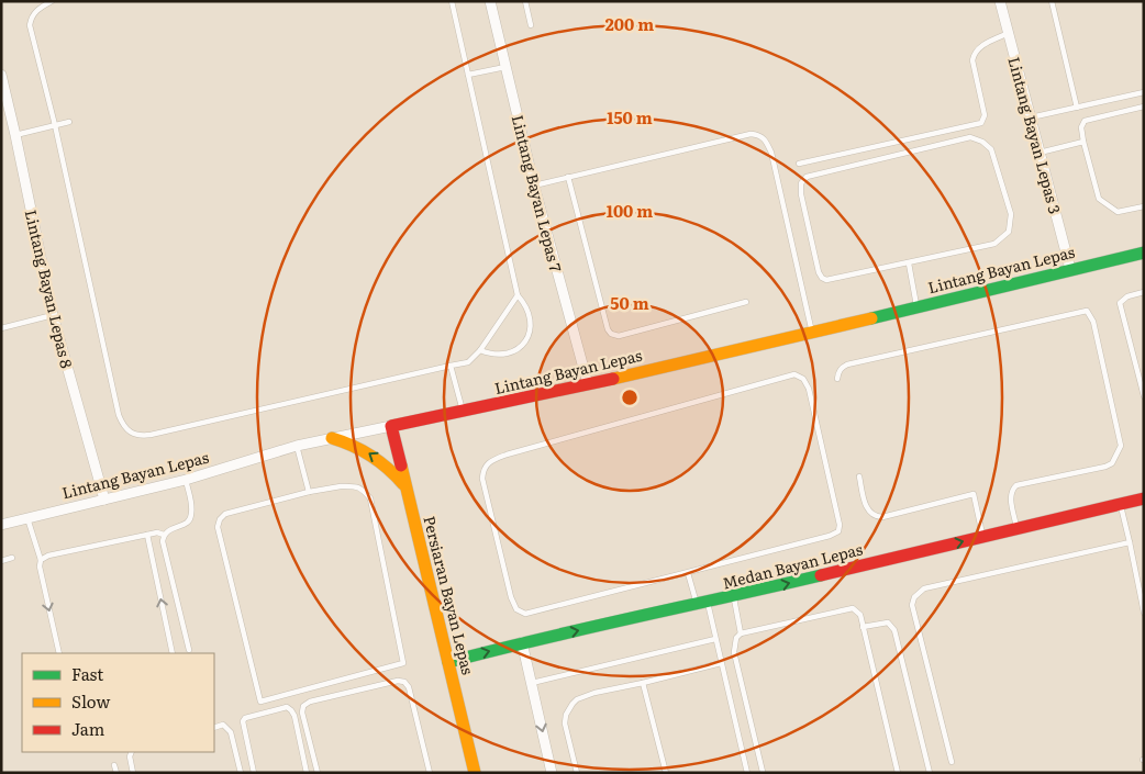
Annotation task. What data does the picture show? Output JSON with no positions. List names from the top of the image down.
{
  "streets": {
    "street": [
      "Lintang Bayan Lepas 3",
      "Lintang Bayan Lepas 7",
      "Lintang Bayan Lepas",
      "Lintang Bayan Lepas 8",
      "Medan Bayan Lepas",
      "Persiaran Bayan Lepas"
    ]
  },
  "crossings": [
    ["Lintang Bayan Lepas 3", "Lintang Bayan Lepas"],
    ["Lintang Bayan Lepas 7", "Lintang Bayan Lepas"],
    ["Lintang Bayan Lepas", "Lintang Bayan Lepas 8"],
    ["Lintang Bayan Lepas", "Persiaran Bayan Lepas"],
    ["Medan Bayan Lepas", "Persiaran Bayan Lepas"]
  ],
  "one_way": ["Medan Bayan Lepas"],
  "legend": ["Fast", "Slow", "Jam"],
  "rings": [
    "200 m",
    "150 m",
    "100 m",
    "50 m"
  ]
}
